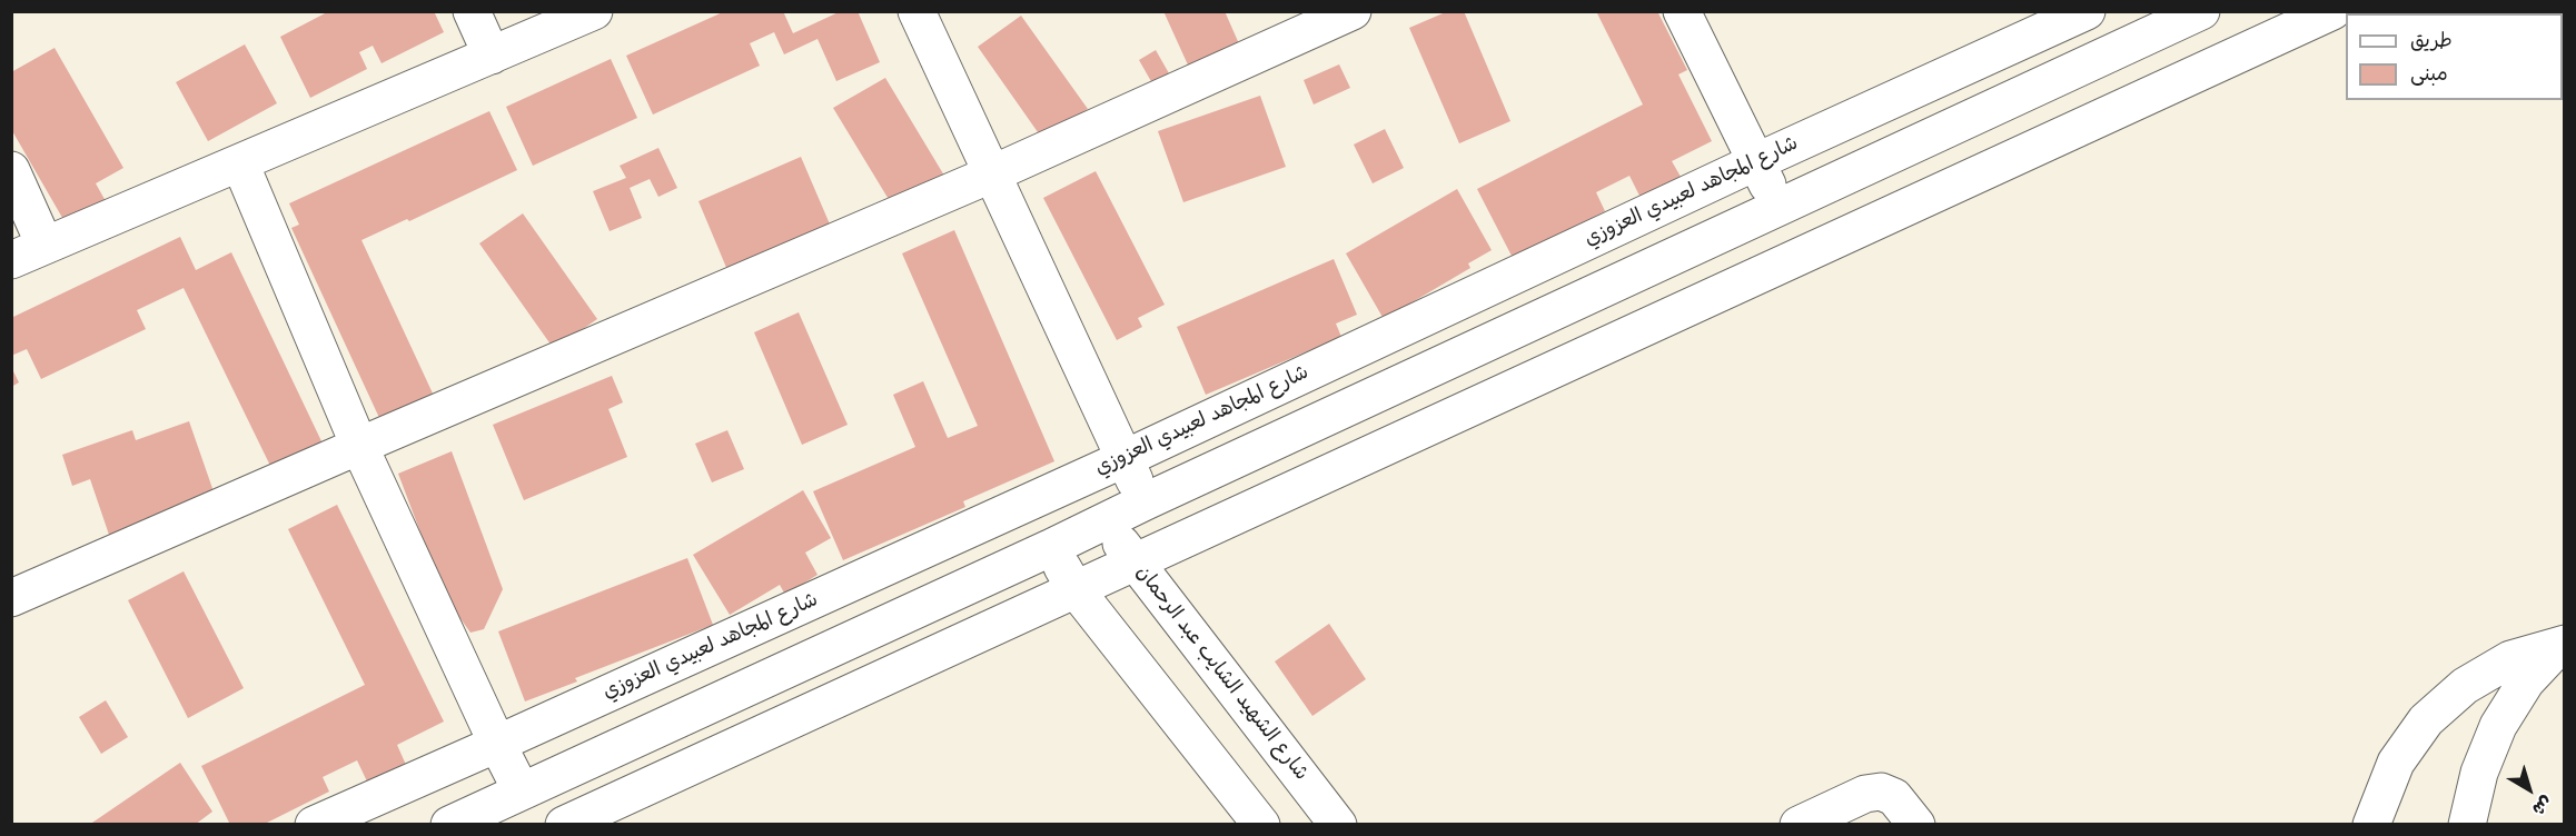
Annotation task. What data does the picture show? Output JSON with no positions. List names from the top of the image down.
{
  "streets": {
    "street": ["شارع المجاهد لعبيدي العزوزي", "شارع الشهيد الشايب عبد الرحمان"]
  },
  "legend": ["طريق", "مبنى"],
  "north": "bottom right"
}
